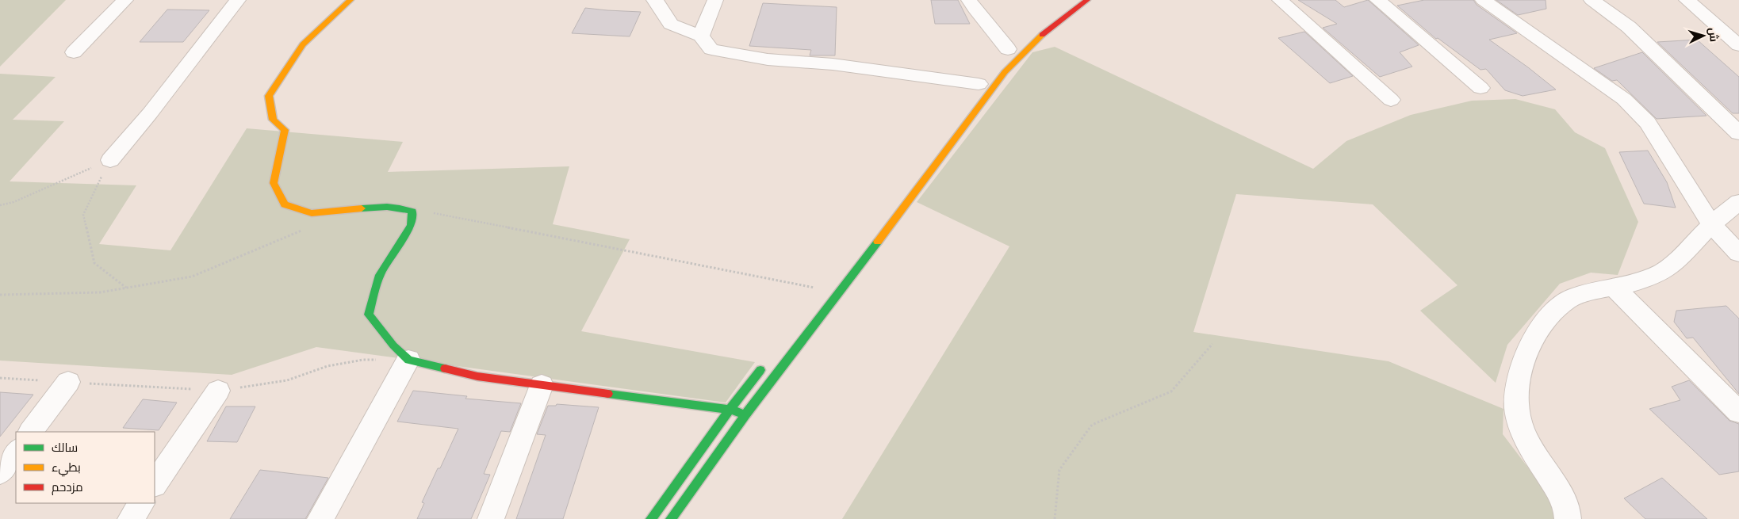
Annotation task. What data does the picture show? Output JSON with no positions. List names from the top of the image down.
{
  "legend": ["سالك", "بطيء", "مزدحم"],
  "north": "right"
}
